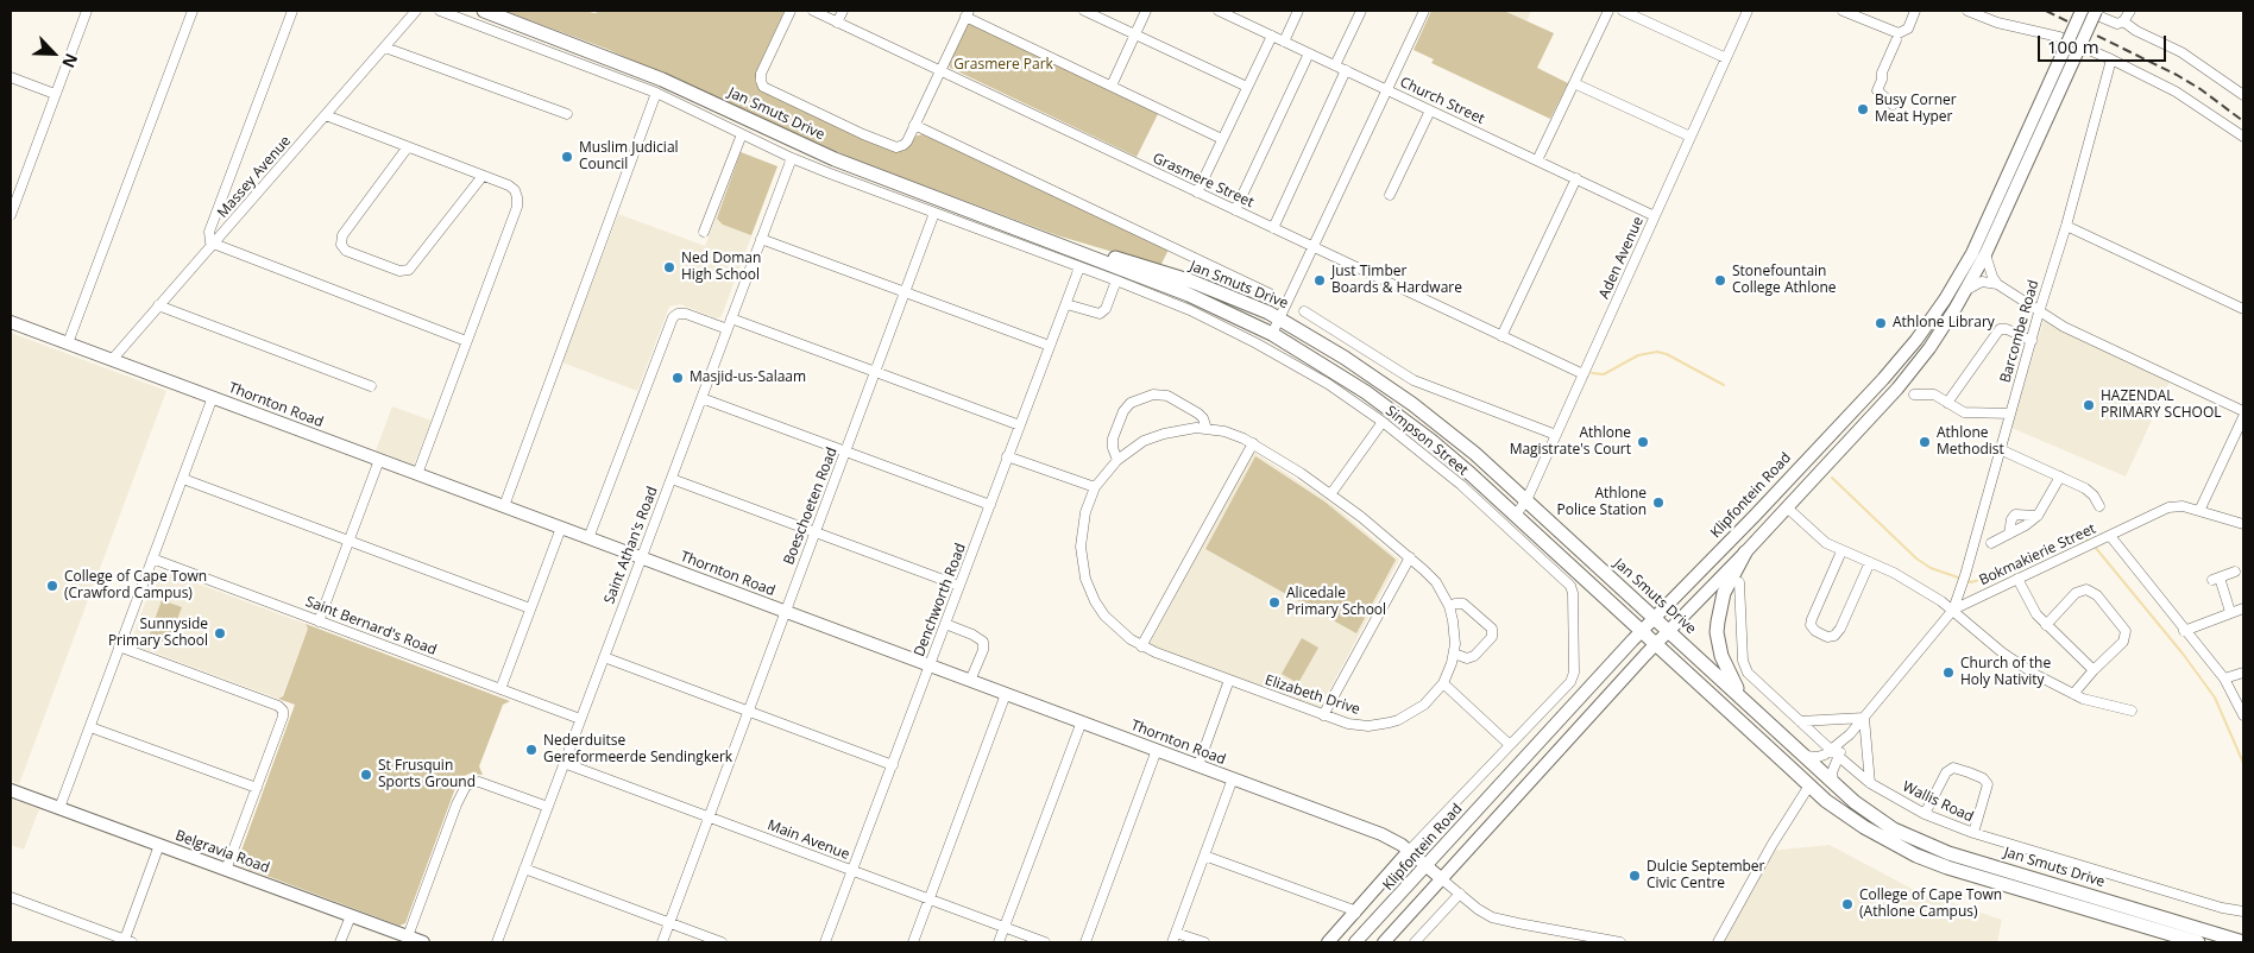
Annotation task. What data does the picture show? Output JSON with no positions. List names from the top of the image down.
{
  "streets": {
    "main road": [
      "Jan Smuts Drive",
      "Thornton Road",
      "Klipfontein Road",
      "Belgravia Road"
    ],
    "street": [
      "Church Street",
      "Massey Avenue",
      "Grasmere Street",
      "Aden Avenue",
      "Barcombe Road",
      "Simpson Street",
      "Boeschoeten Road",
      "Saint Athan's Road",
      "Bokmakierie Street",
      "Denchworth Road",
      "Saint Bernard's Road",
      "Elizabeth Drive",
      "Wallis Road",
      "Main Avenue"
    ]
  },
  "crossings": [
    ["Church Street", "Aden Avenue"],
    ["Jan Smuts Drive", "Aden Avenue"],
    ["Jan Smuts Drive", "Klipfontein Road"],
    ["Massey Avenue", "Thornton Road"],
    ["Grasmere Street", "Aden Avenue"],
    ["Barcombe Road", "Bokmakierie Street"],
    ["Thornton Road", "Simpson Street"],
    ["Thornton Road", "Klipfontein Road"],
    ["Thornton Road", "Boeschoeten Road"],
    ["Thornton Road", "Saint Athan's Road"],
    ["Thornton Road", "Denchworth Road"],
    ["Simpson Street", "Boeschoeten Road"],
    ["Simpson Street", "Saint Athan's Road"],
    ["Simpson Street", "Denchworth Road"],
    ["Boeschoeten Road", "Main Avenue"],
    ["Saint Athan's Road", "Saint Bernard's Road"],
    ["Saint Athan's Road", "Main Avenue"],
    ["Denchworth Road", "Main Avenue"]
  ],
  "parks": ["Grasmere Park"],
  "places": [
    "Busy Corner Meat Hyper",
    "Muslim Judicial Council",
    "Ned Doman High School",
    "Just Timber Boards & Hardware",
    "Stonefountain College Athlone",
    "Athlone Library",
    "Masjid-us-Salaam",
    "HAZENDAL PRIMARY SCHOOL",
    "Athlone Magistrate's Court",
    "Athlone Methodist",
    "Athlone Police Station",
    "College of Cape Town (Crawford Campus)",
    "Alicedale Primary School",
    "Sunnyside Primary School",
    "Church of the Holy Nativity",
    "Nederduitse Gereformeerde Sendingkerk",
    "St Frusquin Sports Ground",
    "Dulcie September Civic Centre",
    "College of Cape Town (Athlone Campus)"
  ],
  "scale_bar": "100 m",
  "north": "bottom right"
}
